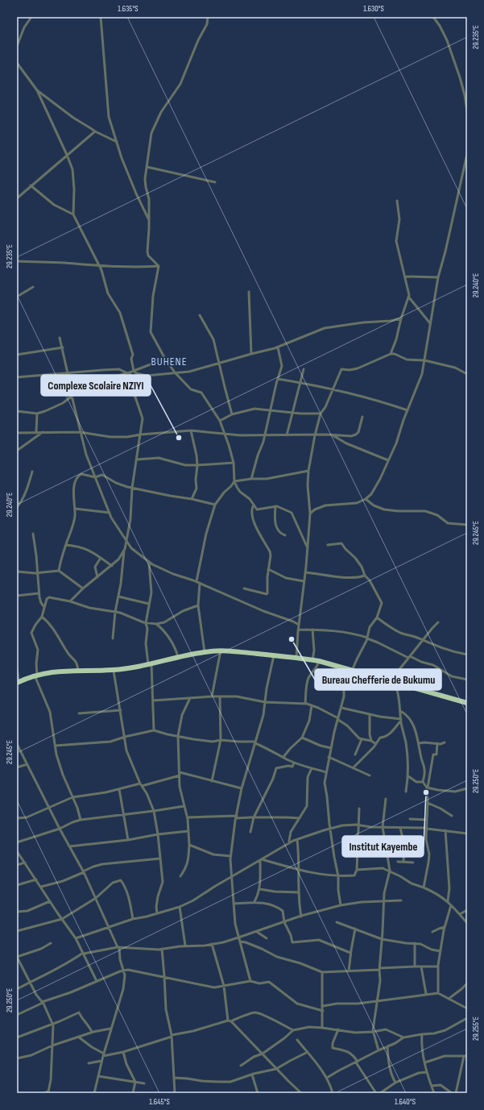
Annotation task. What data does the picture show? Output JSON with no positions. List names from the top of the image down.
{
  "districts": ["BUHENE"],
  "places": ["Complexe Scolaire NZIYI", "Bureau Chefferie de Bukumu", "Institut Kayembe"],
  "coordinates": [
    "1.635°S",
    "1.630°S",
    "29.235°E",
    "29.240°E",
    "29.245°E",
    "29.250°E",
    "29.255°E",
    "1.645°S",
    "1.640°S"
  ]
}
